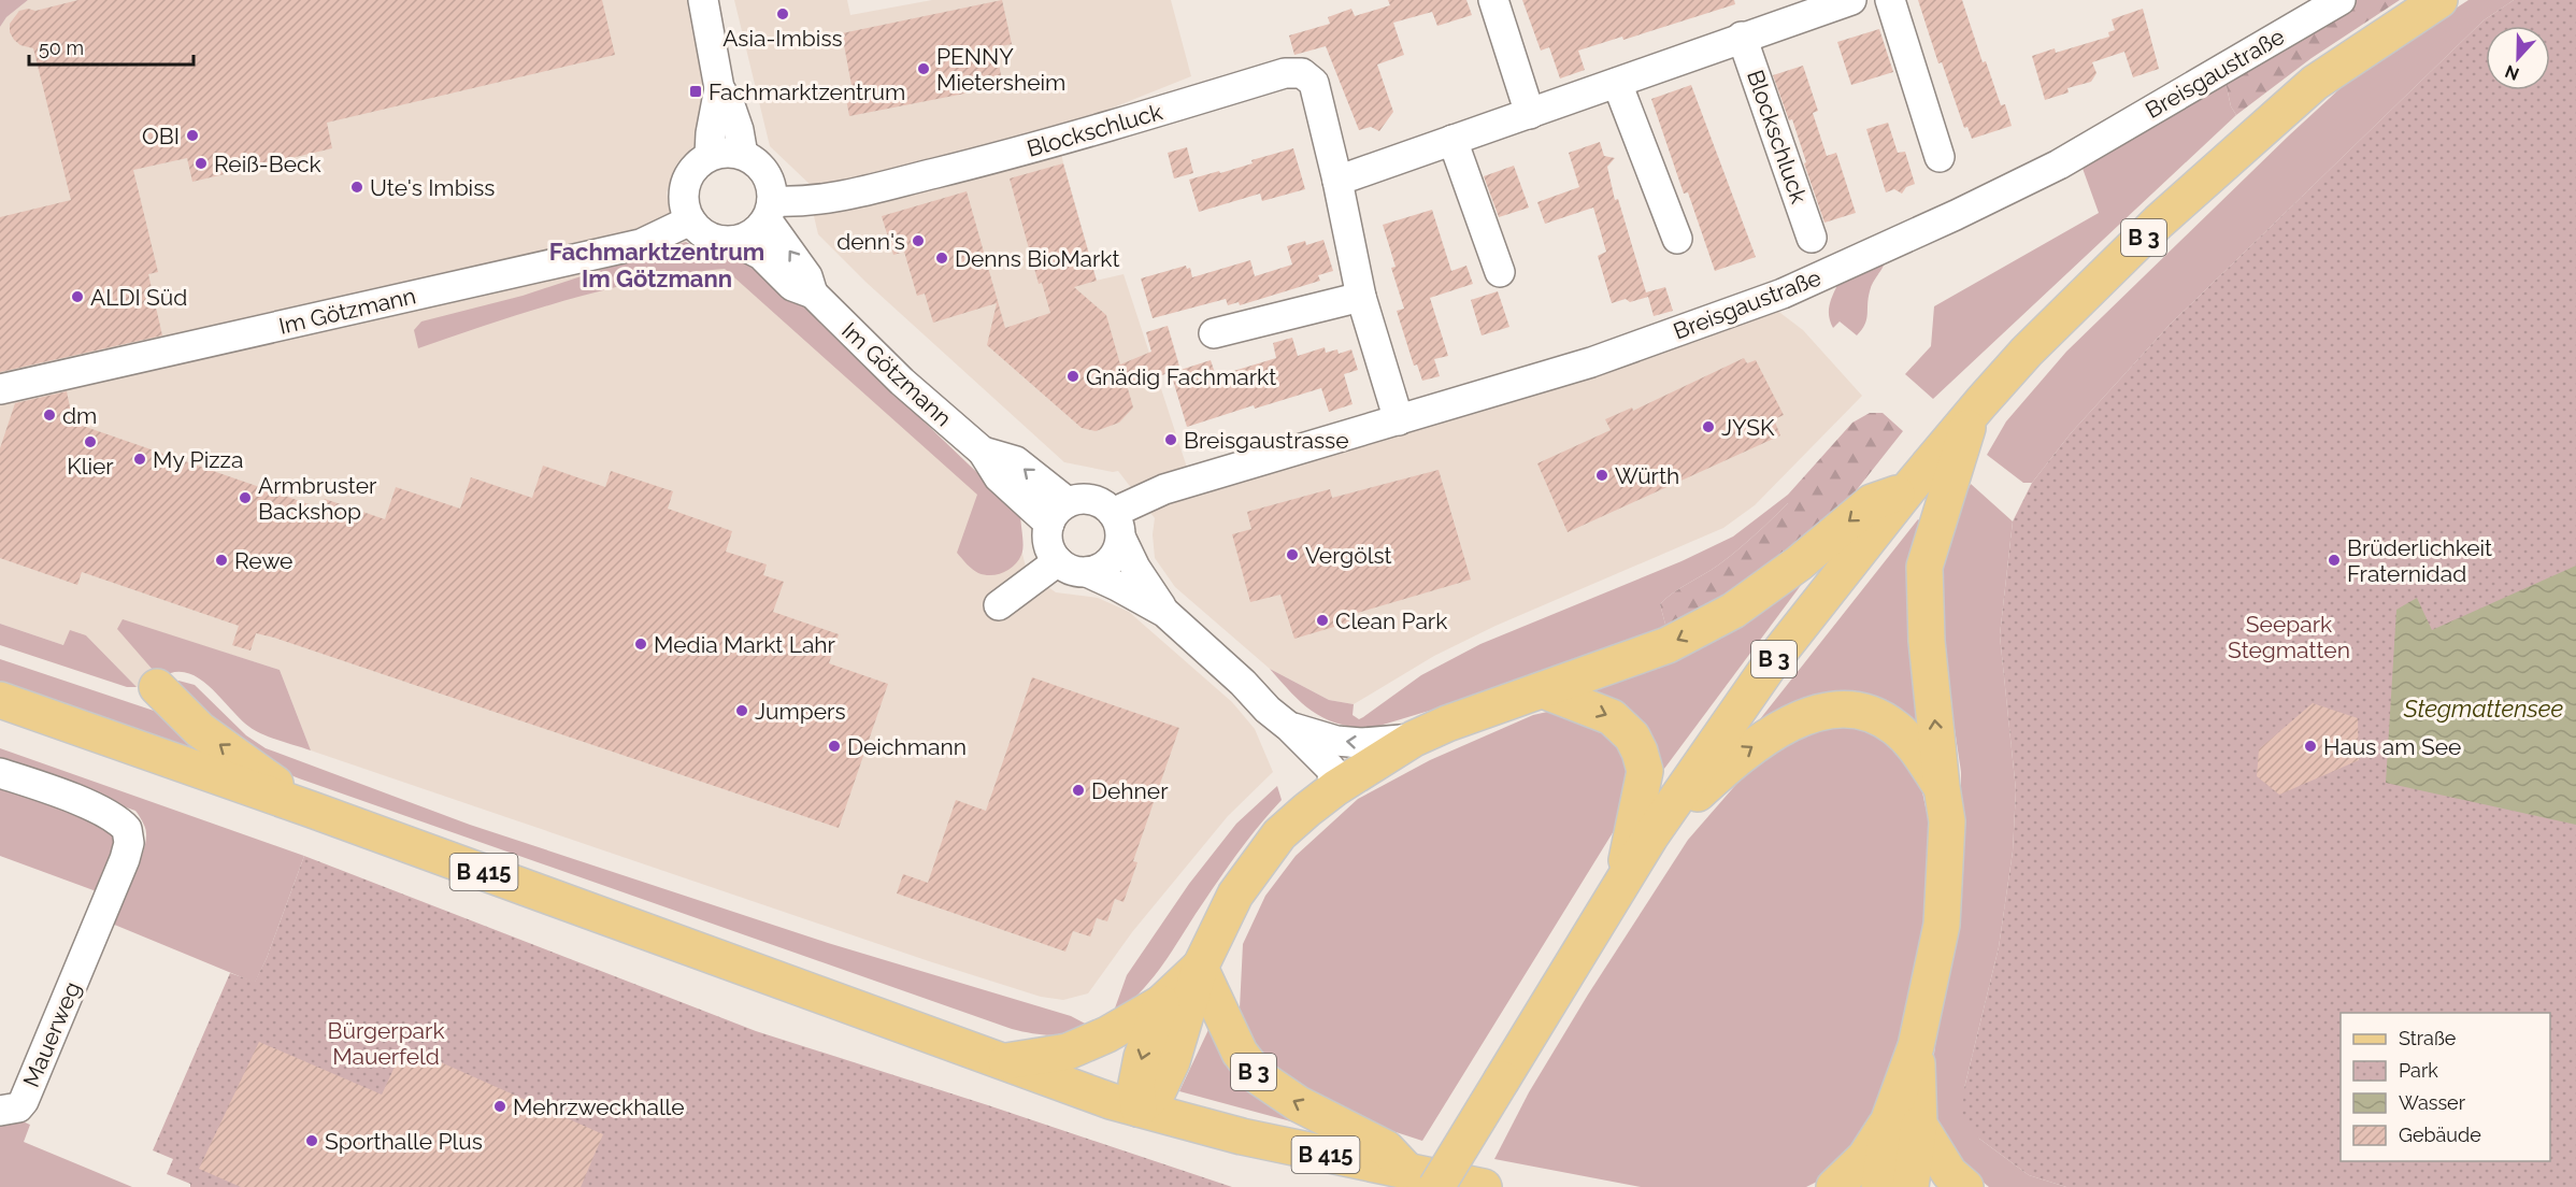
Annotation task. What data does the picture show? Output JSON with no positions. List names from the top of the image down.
{
  "streets": {
    "main road": ["B 3", "B 415"],
    "street": [
      "Breisgaustraße",
      "Blockschluck",
      "Im Götzmann",
      "Mauerweg"
    ]
  },
  "crossings": [
    ["Breisgaustraße", "Blockschluck"],
    ["Breisgaustraße", "Im Götzmann"],
    ["Blockschluck", "Im Götzmann"],
    ["B 3", "B 415"]
  ],
  "districts": ["Fachmarktzentrum Im Götzmann"],
  "water": ["Stegmattensee"],
  "parks": ["Seepark Stegmatten", "Bürgerpark Mauerfeld"],
  "places": {
    "other": [
      "Asia-Imbiss",
      "PENNY Mietersheim",
      "OBI",
      "Reiß-Beck",
      "Ute's Imbiss",
      "denn's",
      "Denns BioMarkt",
      "ALDI Süd",
      "Gnädig Fachmarkt",
      "dm",
      "JYSK",
      "Breisgaustrasse",
      "Klier",
      "My Pizza",
      "Würth",
      "Armbruster Backshop",
      "Vergölst",
      "Rewe",
      "Brüderlichkeit Fraternidad",
      "Clean Park",
      "Media Markt Lahr",
      "Jumpers",
      "Deichmann",
      "Haus am See",
      "Dehner",
      "Mehrzweckhalle",
      "Sporthalle Plus"
    ],
    "transit": ["Fachmarktzentrum"]
  },
  "legend": [
    "Straße",
    "Park",
    "Wasser",
    "Gebäude"
  ],
  "scale_bar": "50 m",
  "north": "bottom"
}
